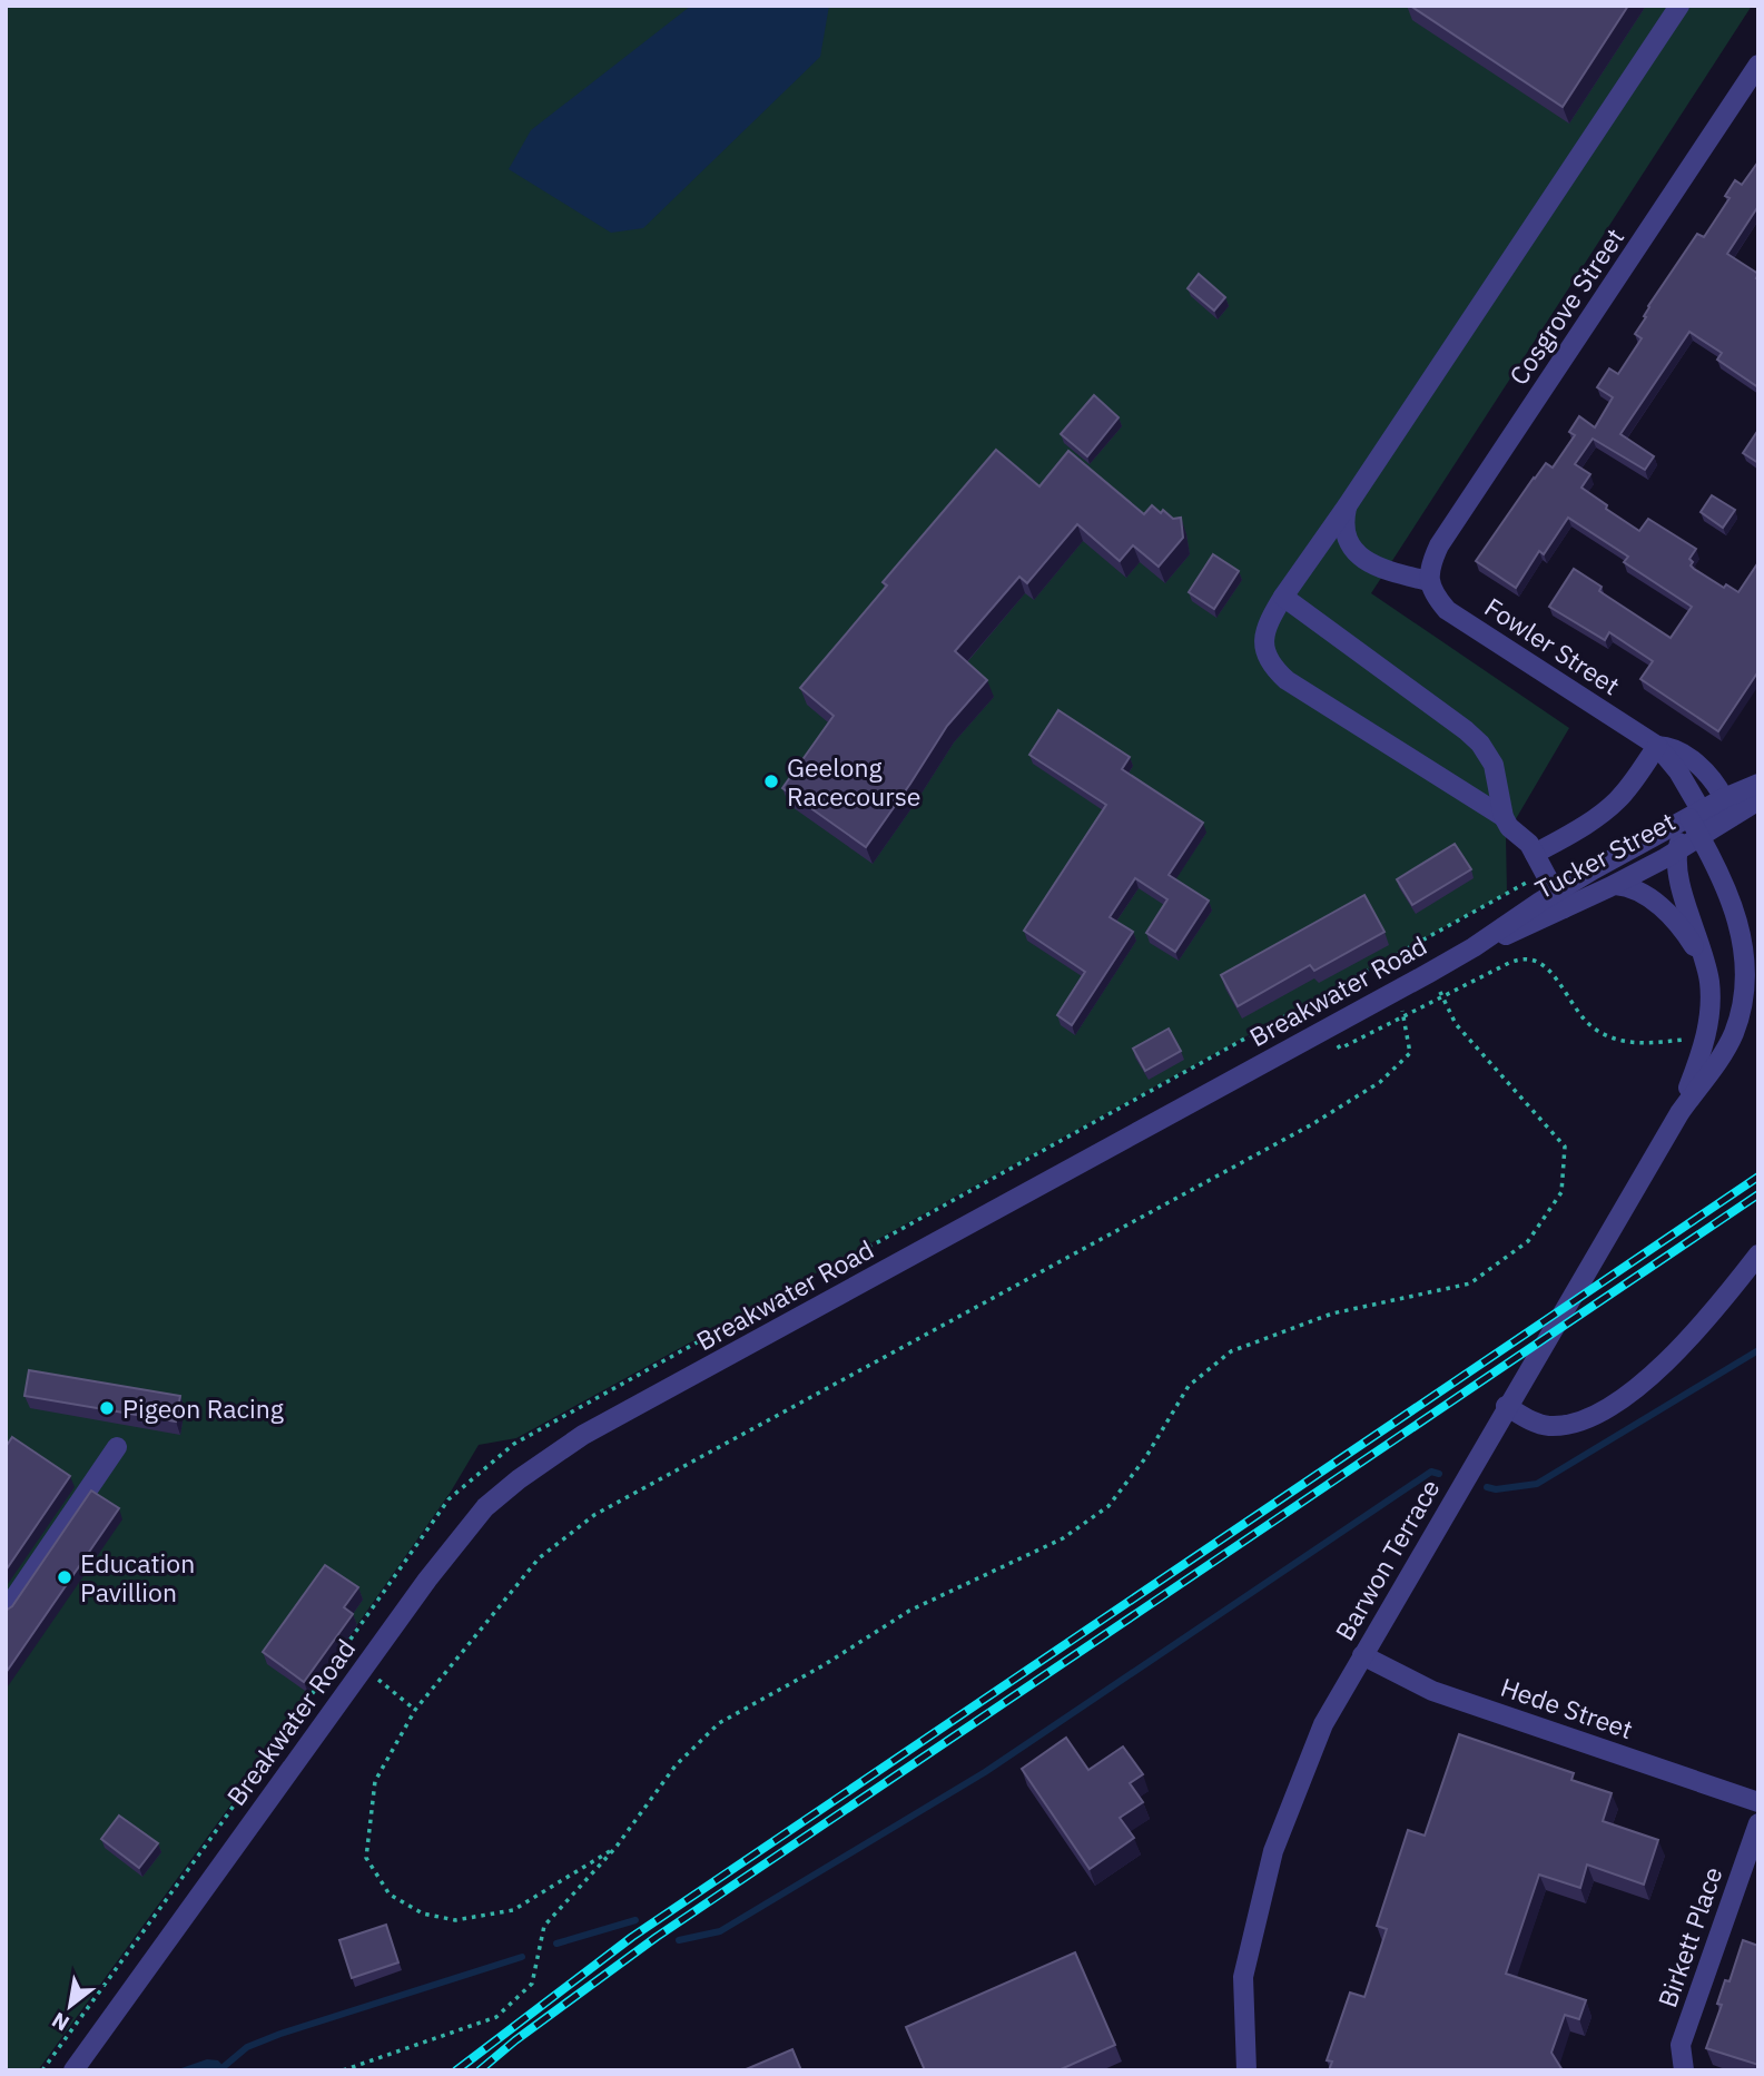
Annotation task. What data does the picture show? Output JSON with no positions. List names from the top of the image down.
{
  "streets": {
    "street": [
      "Cosgrove Street",
      "Fowler Street",
      "Tucker Street",
      "Breakwater Road",
      "Barwon Terrace",
      "Hede Street",
      "Birkett Place"
    ]
  },
  "crossings": [
    ["Cosgrove Street", "Fowler Street"],
    ["Fowler Street", "Tucker Street"],
    ["Fowler Street", "Barwon Terrace"],
    ["Tucker Street", "Breakwater Road"],
    ["Tucker Street", "Barwon Terrace"],
    ["Barwon Terrace", "Hede Street"]
  ],
  "places": ["Geelong Racecourse", "Pigeon Racing", "Education Pavillion"],
  "north": "bottom left"
}
